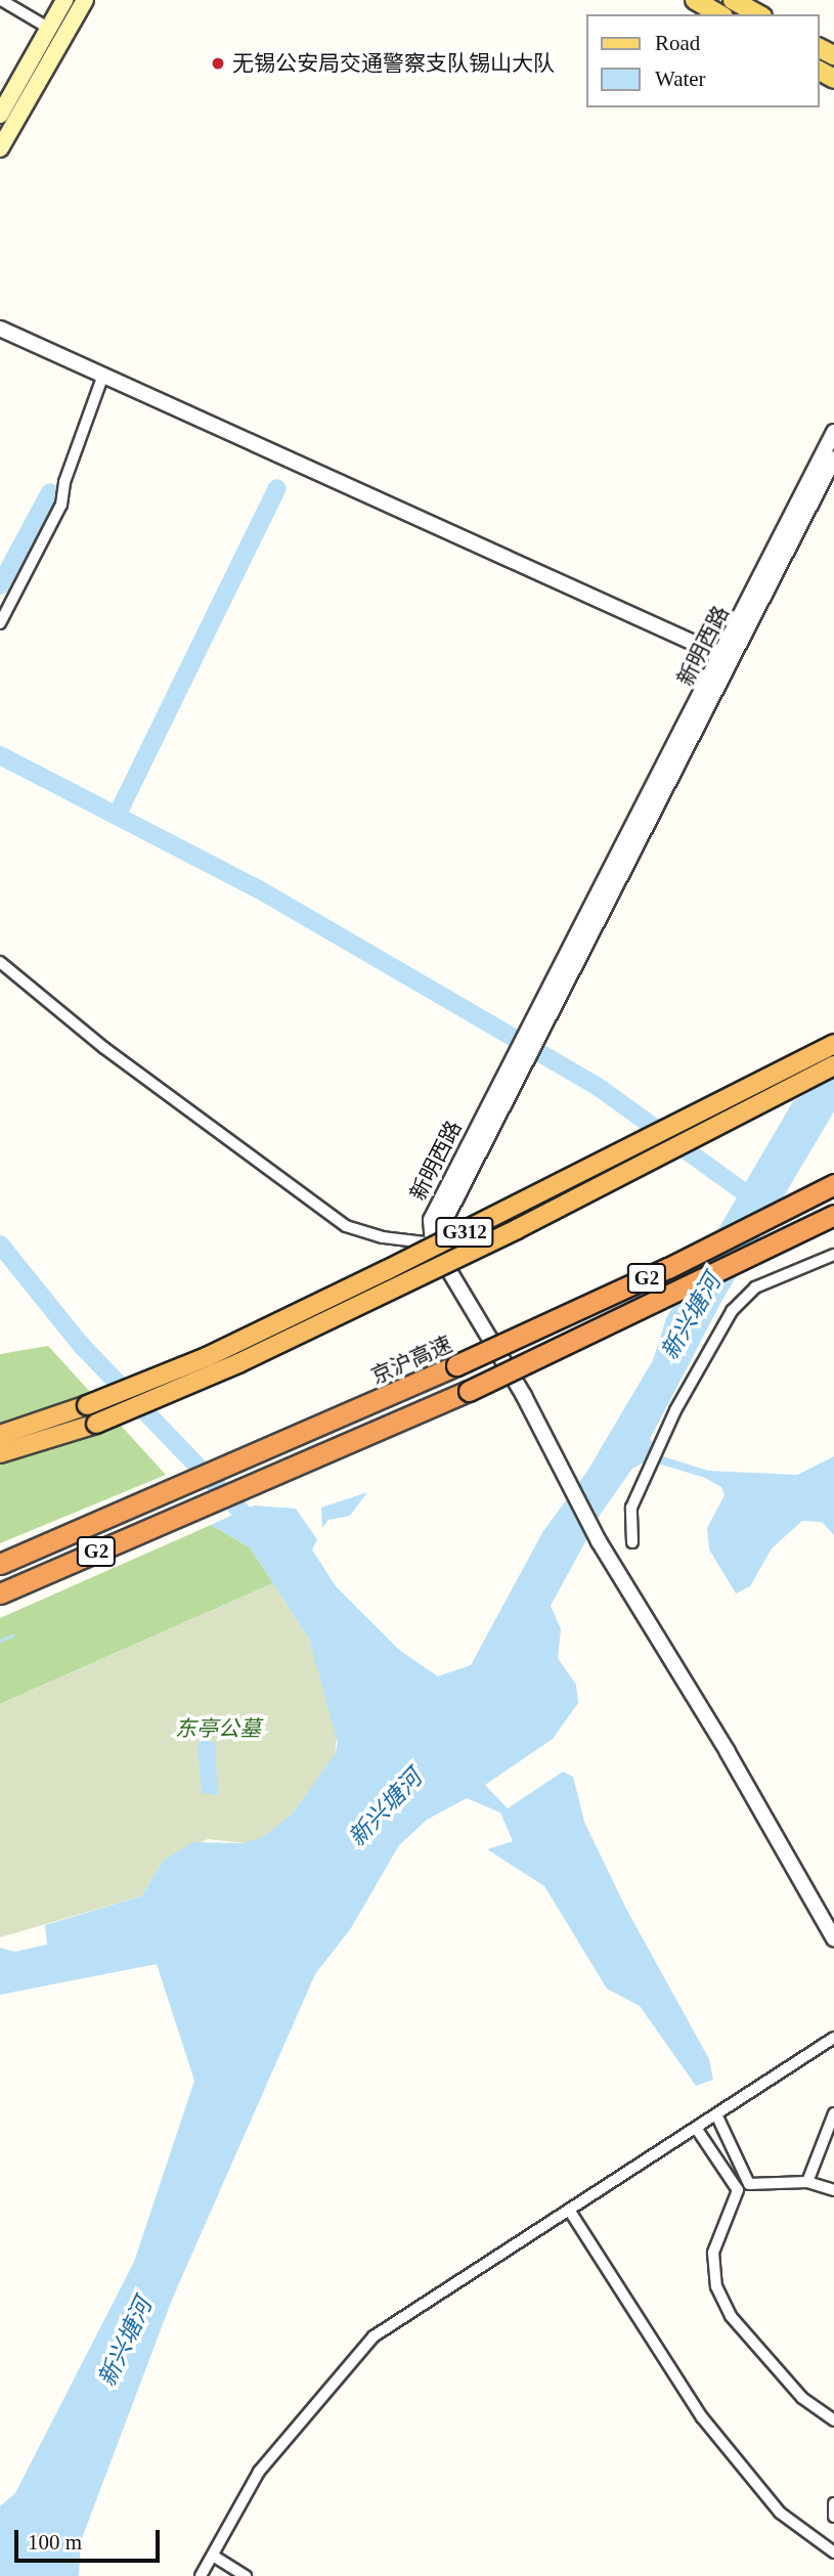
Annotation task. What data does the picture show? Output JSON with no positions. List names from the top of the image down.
{
  "streets": {
    "highway": ["G312", "G2", "京沪高速"],
    "street": ["新明西路"]
  },
  "water": ["新兴塘河"],
  "parks": ["东亭公墓"],
  "places": ["无锡公安局交通警察支队锡山大队"],
  "legend": ["Road", "Water"],
  "scale_bar": "100 m"
}
